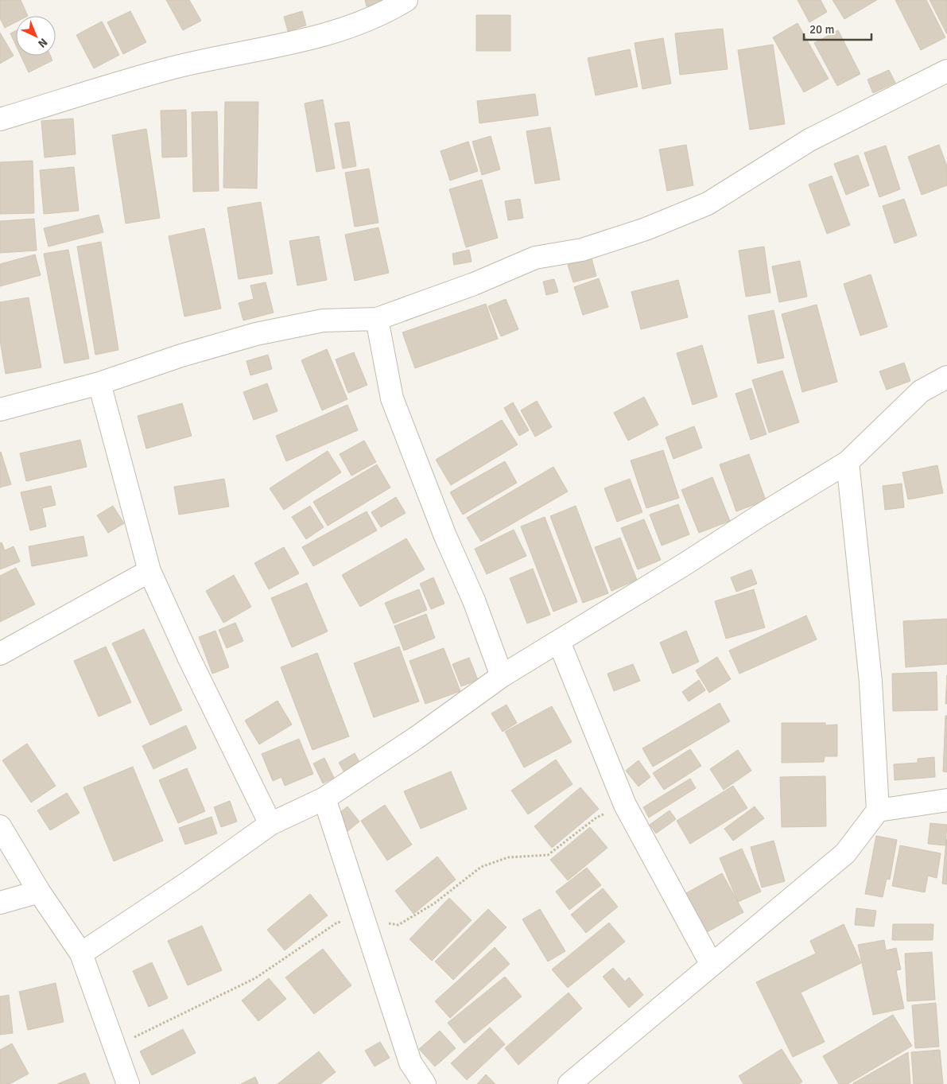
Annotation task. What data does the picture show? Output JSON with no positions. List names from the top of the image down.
{
  "scale_bar": "20 m",
  "north": "bottom right"
}
